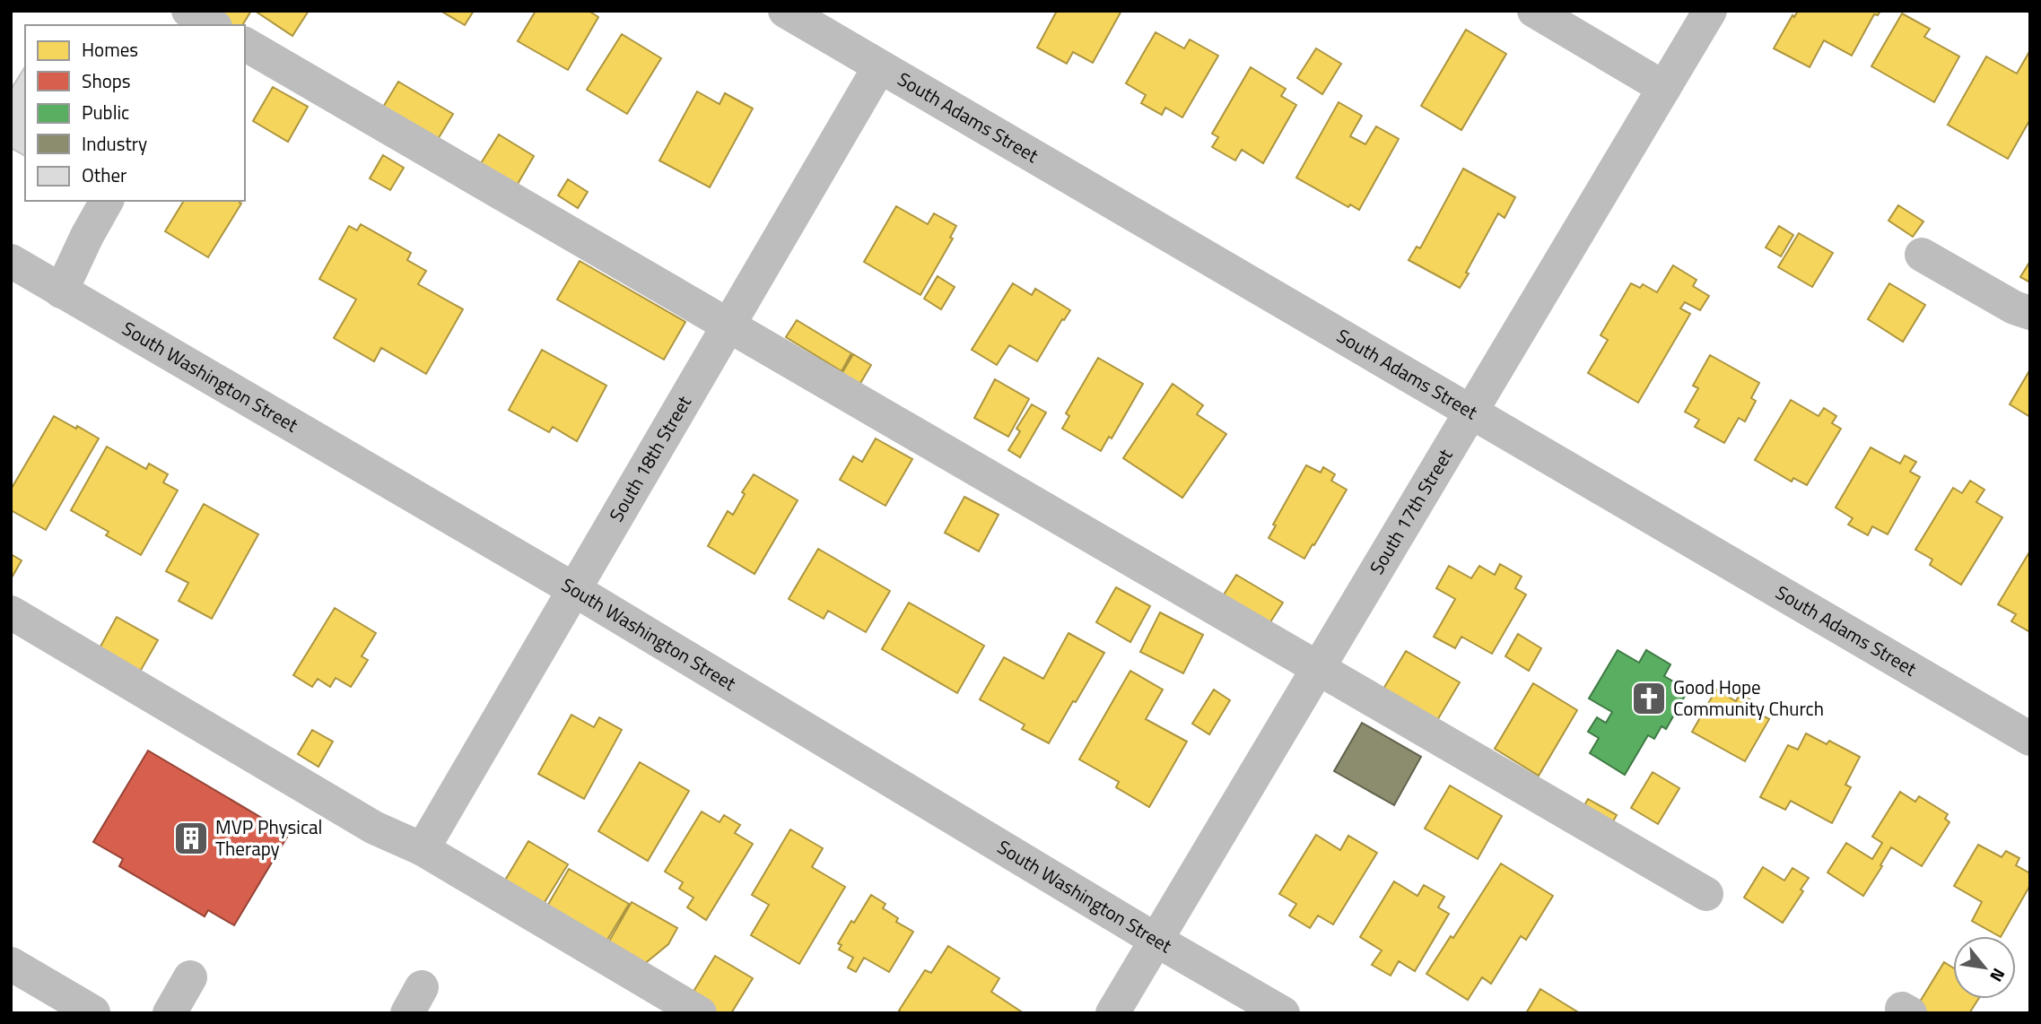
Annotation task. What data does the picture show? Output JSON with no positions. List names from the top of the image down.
{
  "streets": {
    "street": [
      "South Adams Street",
      "South Washington Street",
      "South 18th Street",
      "South 17th Street"
    ]
  },
  "crossings": [
    ["South Adams Street", "South 18th Street"],
    ["South Adams Street", "South 17th Street"],
    ["South Washington Street", "South 18th Street"],
    ["South Washington Street", "South 17th Street"]
  ],
  "places": {
    "church": ["Good Hope Community Church"],
    "building": ["MVP Physical Therapy"]
  },
  "legend": [
    "Homes",
    "Shops",
    "Public",
    "Industry",
    "Other"
  ],
  "north": "bottom right"
}
